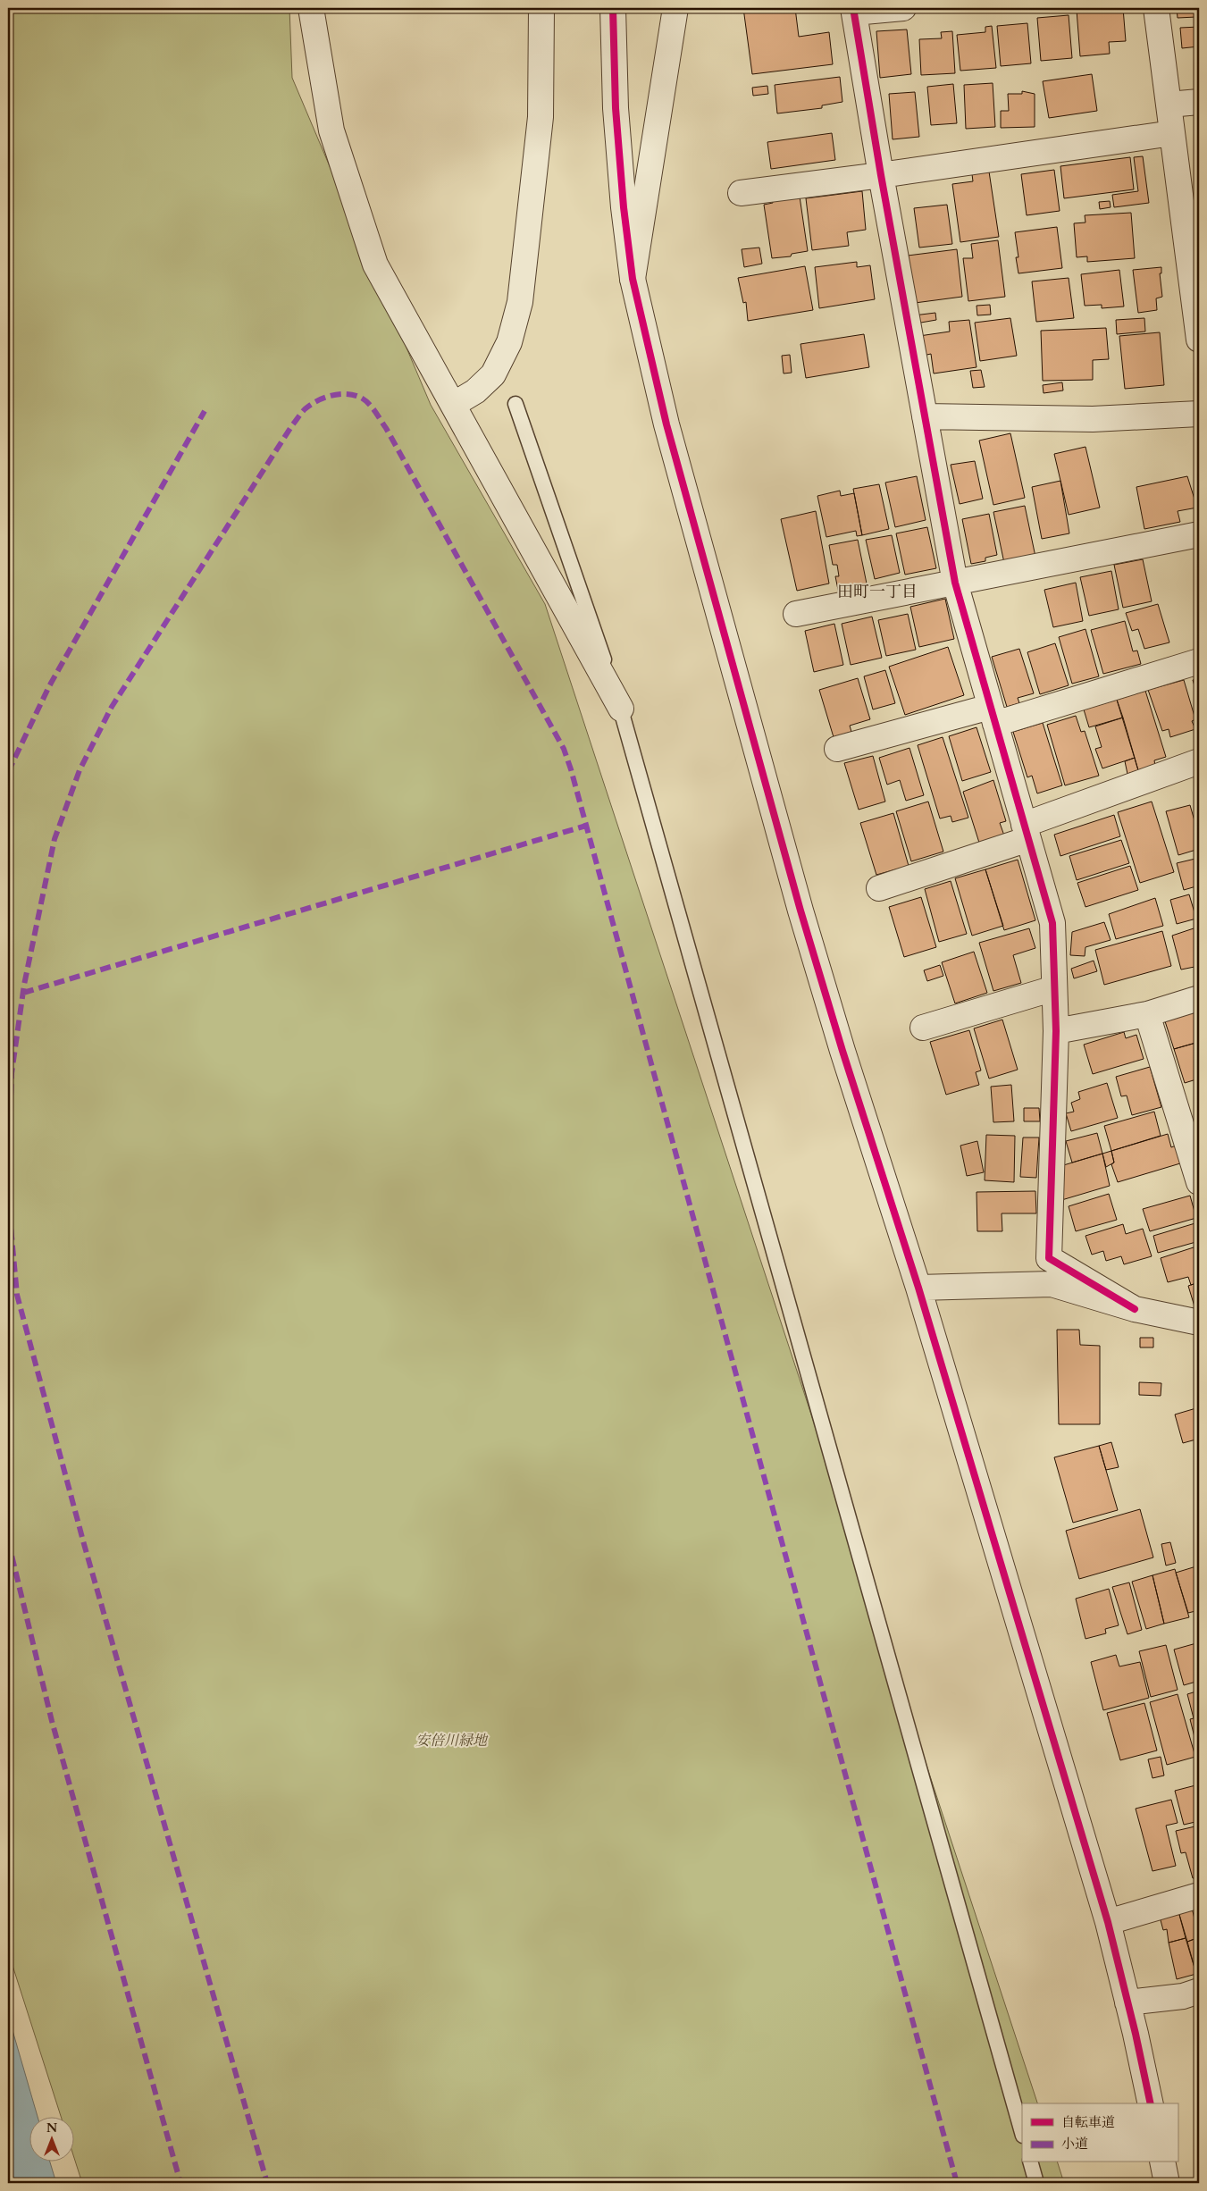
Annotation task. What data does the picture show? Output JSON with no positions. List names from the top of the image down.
{
  "districts": ["田町一丁目"],
  "parks": ["安倍川緑地"],
  "legend": ["自転車道", "小道"],
  "north": "top"
}
